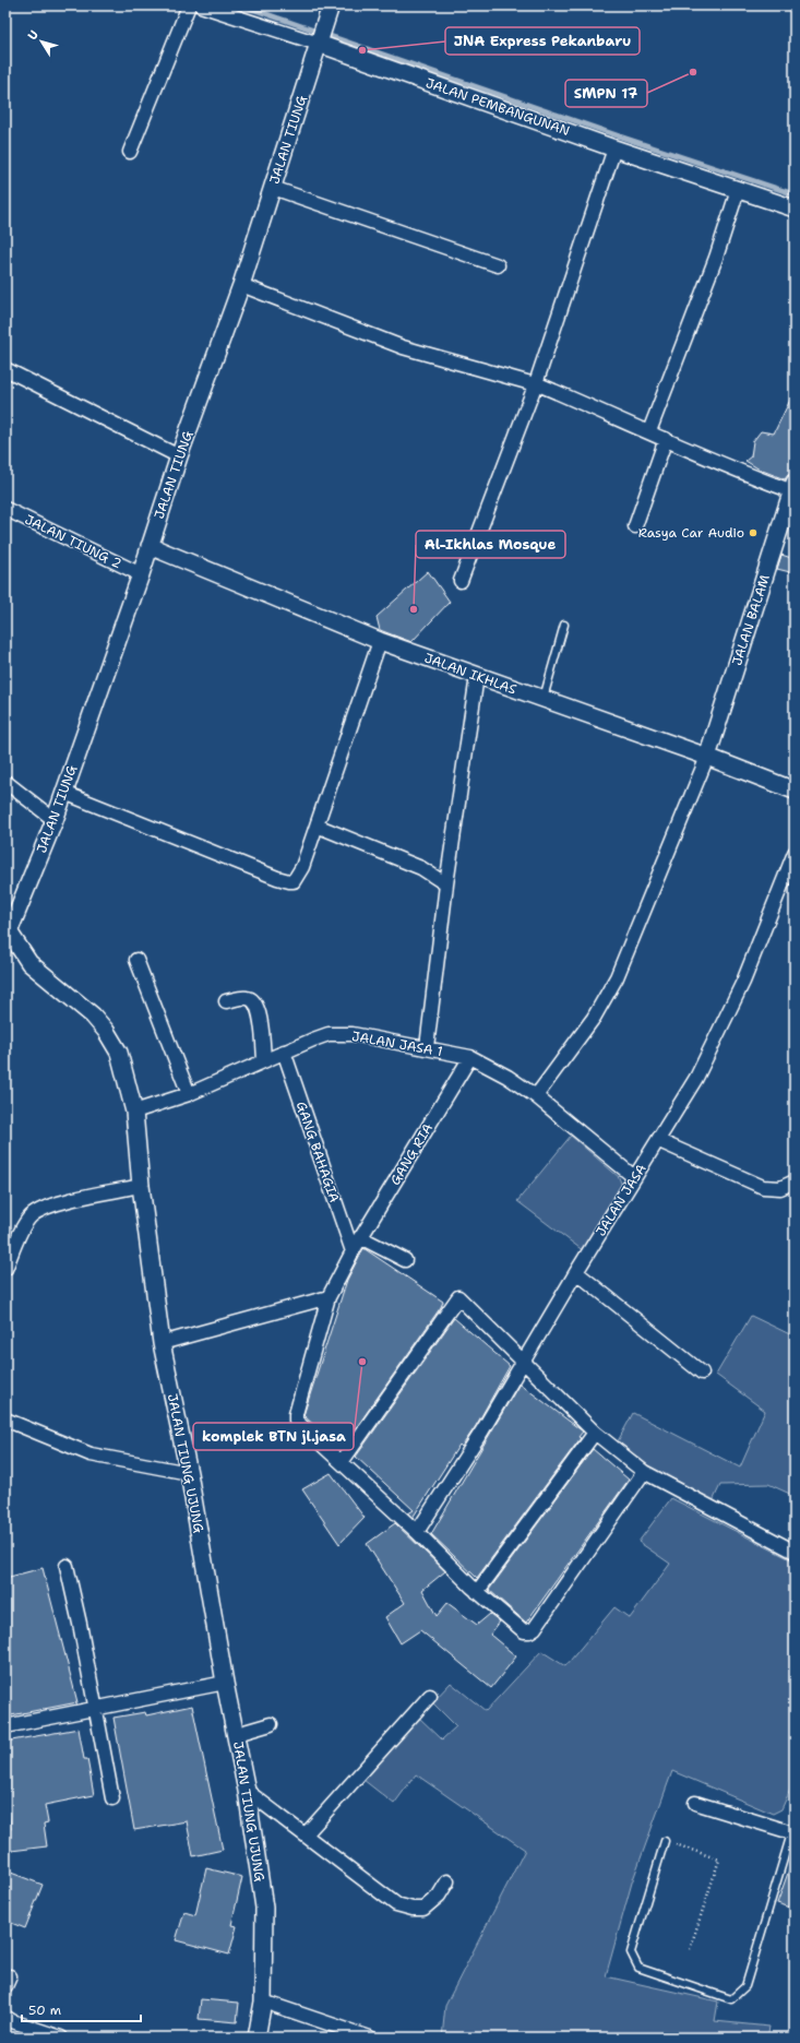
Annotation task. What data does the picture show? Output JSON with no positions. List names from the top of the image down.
{
  "streets": {
    "street": [
      "JALAN PEMBANGUNAN",
      "JALAN TIUNG",
      "JALAN TIUNG 2",
      "JALAN BALAM",
      "JALAN IKHLAS",
      "JALAN JASA 1",
      "GANG BAHAGIA",
      "GANG RIA",
      "JALAN JASA",
      "JALAN TIUNG UJUNG"
    ]
  },
  "crossings": [
    ["JALAN PEMBANGUNAN", "JALAN TIUNG"],
    ["JALAN TIUNG", "JALAN TIUNG 2"],
    ["JALAN TIUNG", "JALAN IKHLAS"],
    ["JALAN TIUNG", "JALAN TIUNG UJUNG"],
    ["JALAN BALAM", "JALAN IKHLAS"],
    ["JALAN JASA 1", "GANG BAHAGIA"],
    ["JALAN JASA 1", "GANG RIA"],
    ["JALAN JASA 1", "JALAN JASA"],
    ["JALAN JASA 1", "JALAN TIUNG UJUNG"],
    ["GANG BAHAGIA", "GANG RIA"],
    ["GANG RIA", "JALAN JASA"]
  ],
  "places": [
    "JNA Express Pekanbaru",
    "SMPN 17",
    "Rasya Car Audio",
    "Al-Ikhlas Mosque",
    "komplek BTN jl.jasa"
  ],
  "scale_bar": "50 m",
  "north": "top left"
}
